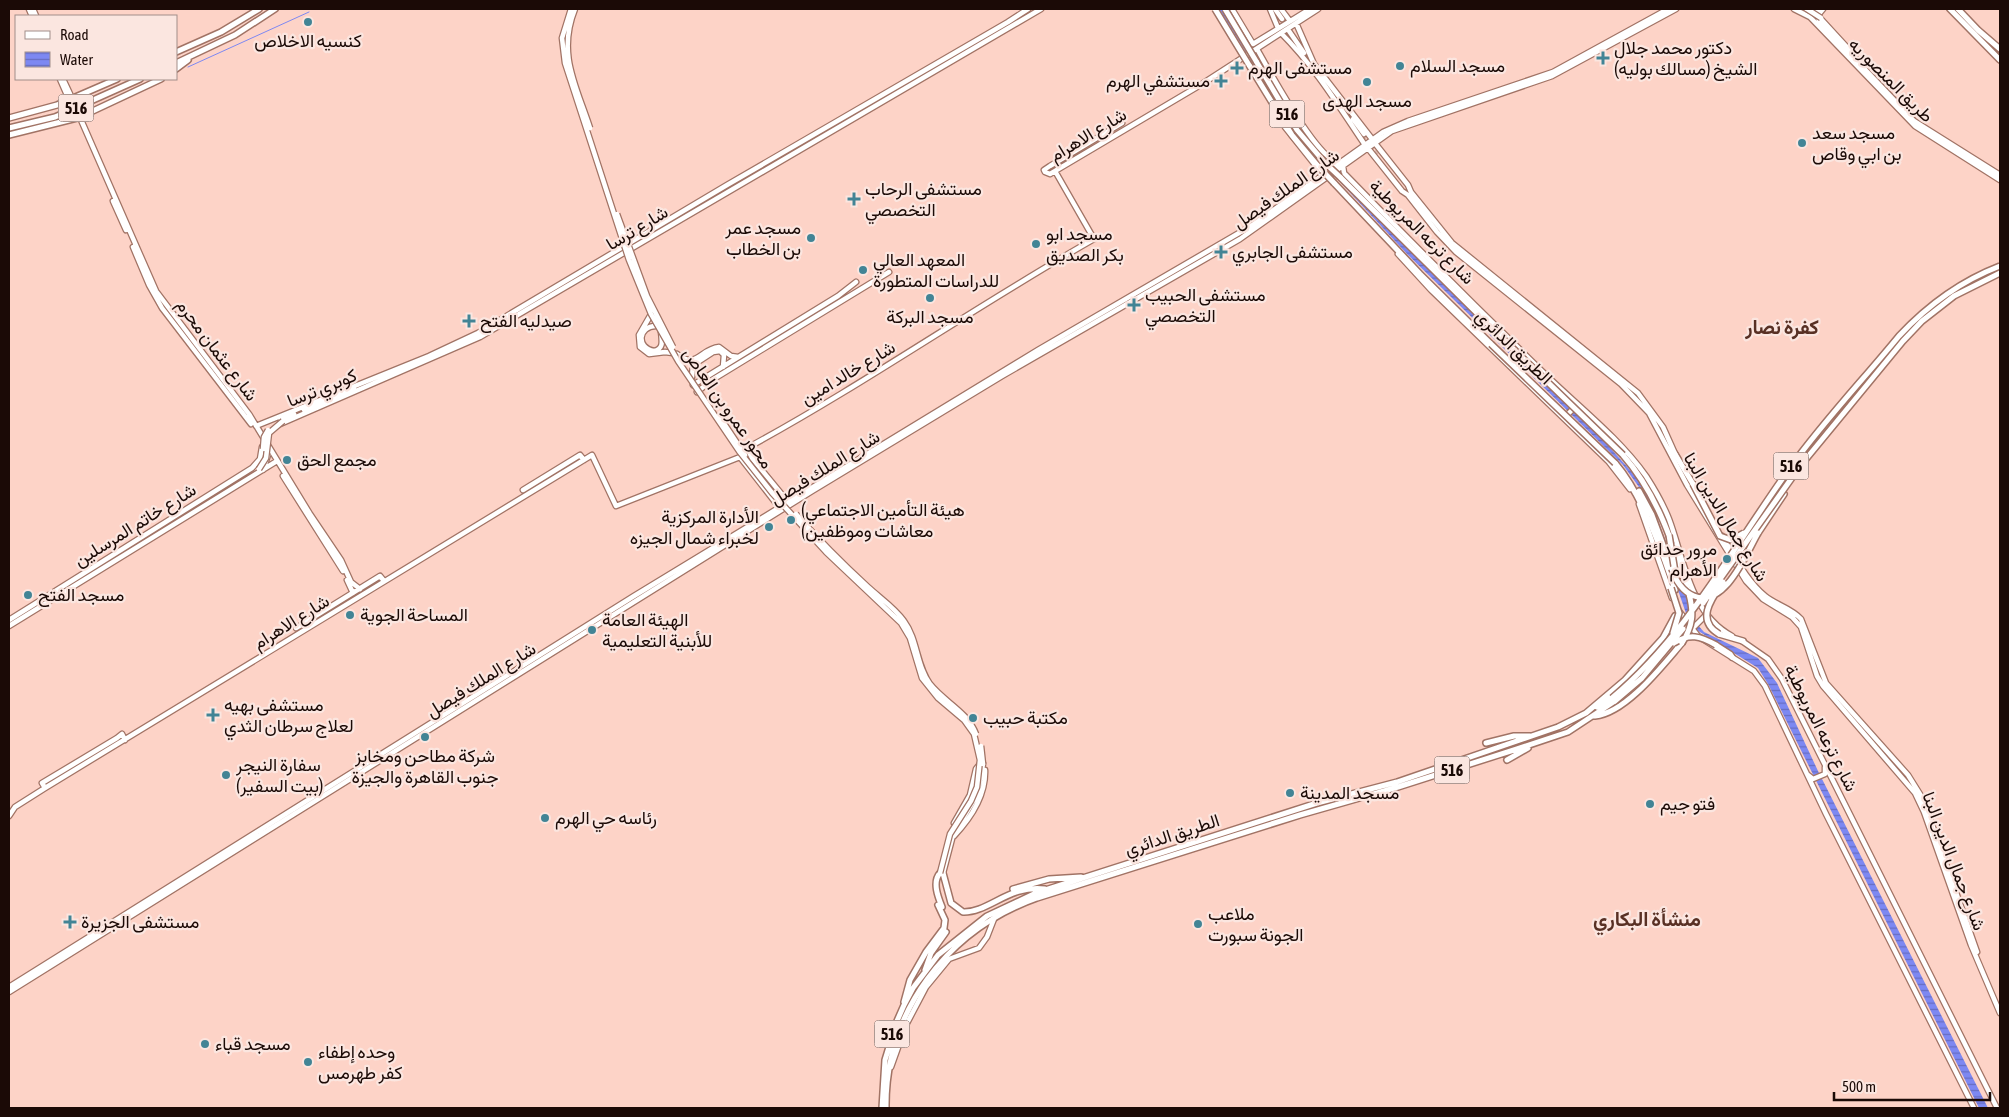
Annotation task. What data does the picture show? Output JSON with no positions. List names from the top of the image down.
{
  "streets": {
    "highway": ["516", "الطريق الدائري"],
    "main road": [
      "طريق المنصوريه",
      "شارع الاهرام",
      "شارع الملك فيصل",
      "شارع ترسا",
      "شارع ترعه المريوطية",
      "شارع عثمان محرم",
      "شارع خالد امين",
      "كوبري ترسا",
      "محور عمرو بن العاص",
      "شارع جمال الدين البنا",
      "شارع خاتم المرسلين"
    ]
  },
  "crossings": [
    ["شارع الاهرام", "شارع ترعه المريوطية"],
    ["شارع الاهرام", "شارع عثمان محرم"],
    ["شارع الاهرام", "شارع خالد امين"],
    ["شارع الملك فيصل", "شارع ترعه المريوطية"],
    ["شارع الملك فيصل", "شارع جمال الدين البنا"],
    ["شارع ترسا", "شارع عثمان محرم"],
    ["شارع ترسا", "كوبري ترسا"],
    ["شارع ترسا", "شارع خاتم المرسلين"],
    ["شارع عثمان محرم", "شارع خاتم المرسلين"],
    ["كوبري ترسا", "شارع خاتم المرسلين"]
  ],
  "districts": ["كفرة نصار", "منشأة البكاري"],
  "places": {
    "other": [
      "كنسيه الاخلاص",
      "مسجد السلام",
      "مسجد الهدى",
      "مسجد سعد بن ابي وقاص",
      "مسجد عمر بن الخطاب",
      "مسجد ابو بكر الصديق",
      "المعهد العالي للدراسات المتطورة",
      "مسجد البركة",
      "مجمع الحق",
      "(هيئة التأمين الاجتماعي (معاشات وموظفين",
      "الأدارة المركزية لخبراء شمال الجيزه",
      "مرور حدائق الأهرام",
      "مسجد الفتح",
      "المساحة الجوية",
      "الهيئة العامة للأبنية التعليمية",
      "مكتبة حبيب",
      "شركة مطاحن ومخابز جنوب القاهرة والجيزة",
      "سفارة النيجر (بيت السفير)",
      "مسجد المدينة",
      "فتو جيم",
      "رئاسه حي الهرم",
      "ملاعب الجونة سبورت",
      "مسجد قباء",
      "وحده إطفاء كفر طهرمس"
    ],
    "health": [
      "دكتور محمد جلال الشيخ (مسالك بوليه)",
      "مستشفى الهرم",
      "مستشفي الهرم",
      "مستشفى الرحاب التخصصي",
      "مستشفى الجابري",
      "مستشفى الحبيب التخصصي",
      "صيدليه الفتح",
      "مستشفى بهيه لعلاج سرطان الثدي",
      "مستشفى الجزيرة"
    ]
  },
  "legend": ["Road", "Water"],
  "scale_bar": "500 m"
}
